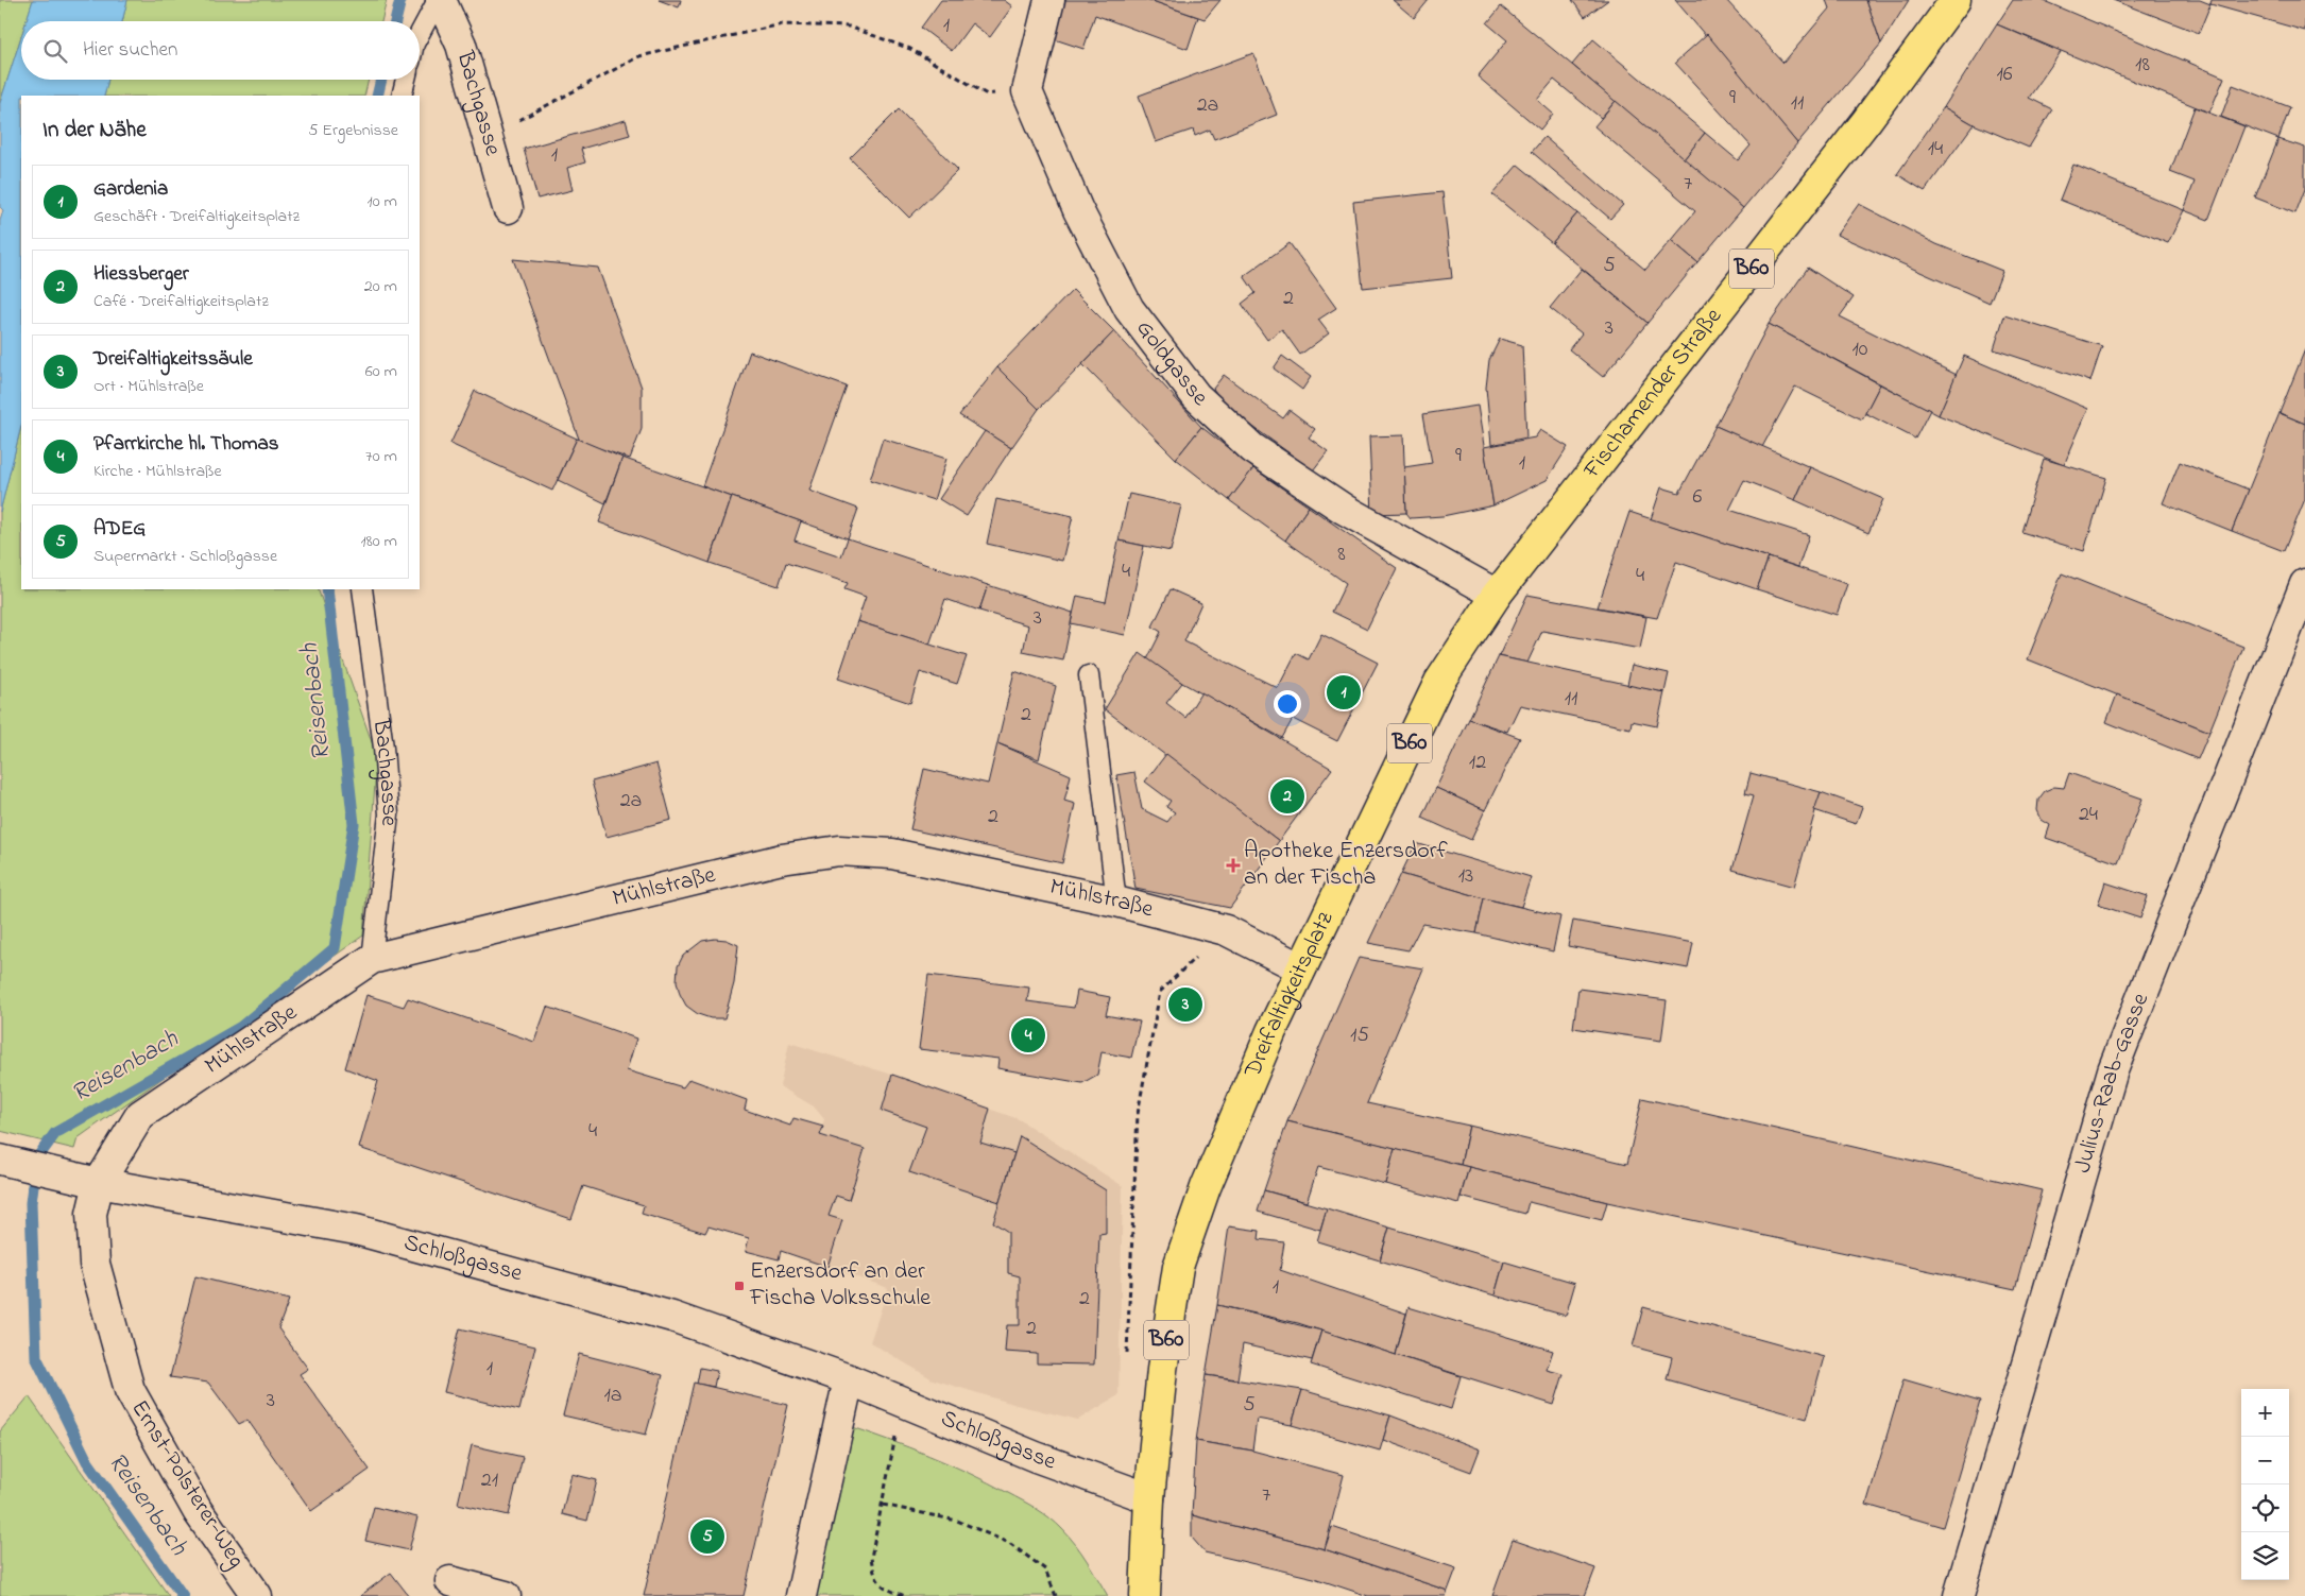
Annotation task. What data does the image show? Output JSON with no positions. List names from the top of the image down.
{
  "streets": {
    "main road": ["B60", "Fischamender Straße", "Dreifaltigkeitsplatz"],
    "street": [
      "Bachgasse",
      "Goldgasse",
      "Mühlstraße",
      "Julius-Raab-Gasse",
      "Schloßgasse",
      "Ernst-Polsterer-Weg"
    ]
  },
  "crossings": [
    ["Bachgasse", "Mühlstraße"],
    ["B60", "Dreifaltigkeitsplatz"],
    ["B60", "Schloßgasse"],
    ["Goldgasse", "Dreifaltigkeitsplatz"],
    ["Fischamender Straße", "Dreifaltigkeitsplatz"],
    ["Mühlstraße", "Dreifaltigkeitsplatz"],
    ["Mühlstraße", "Schloßgasse"],
    ["Mühlstraße", "Ernst-Polsterer-Weg"],
    ["Dreifaltigkeitsplatz", "Schloßgasse"],
    ["Schloßgasse", "Ernst-Polsterer-Weg"]
  ],
  "water": ["Reisenbach"],
  "places": {
    "health": ["Apotheke Enzersdorf an der Fischa"],
    "transit": ["Enzersdorf an der Fischa Volksschule"]
  },
  "house_numbers": [
    "1",
    "18",
    "16",
    "9",
    "11",
    "2a",
    "14",
    "1",
    "7",
    "5",
    "2",
    "3",
    "10",
    "9",
    "1",
    "6",
    "8",
    "4",
    "4",
    "3",
    "11",
    "2",
    "12",
    "2a",
    "24",
    "2",
    "13",
    "15",
    "4",
    "1",
    "2",
    "2",
    "1",
    "1a",
    "3",
    "5",
    "21",
    "7"
  ],
  "page": {
    "search": "Hier suchen",
    "heading": ["In der Nähe", "5 Ergebnisse"],
    "list": [
      {
        "mark": "1",
        "name": "Gardenia",
        "note": "Geschäft · Dreifaltigkeitsplatz",
        "value": "10 m"
      },
      {
        "mark": "2",
        "name": "Hiessberger",
        "note": "Café · Dreifaltigkeitsplatz",
        "value": "20 m"
      },
      {
        "mark": "3",
        "name": "Dreifaltigkeitssäule",
        "note": "Ort · Mühlstraße",
        "value": "60 m"
      },
      {
        "mark": "4",
        "name": "Pfarrkirche hl. Thomas",
        "note": "Kirche · Mühlstraße",
        "value": "70 m"
      },
      {
        "mark": "5",
        "name": "ADEG",
        "note": "Supermarkt · Schloßgasse",
        "value": "180 m"
      }
    ],
    "pins": [
      "1",
      "2",
      "3",
      "4",
      "5"
    ],
    "map_buttons": ["+", "−"]
  }
}
